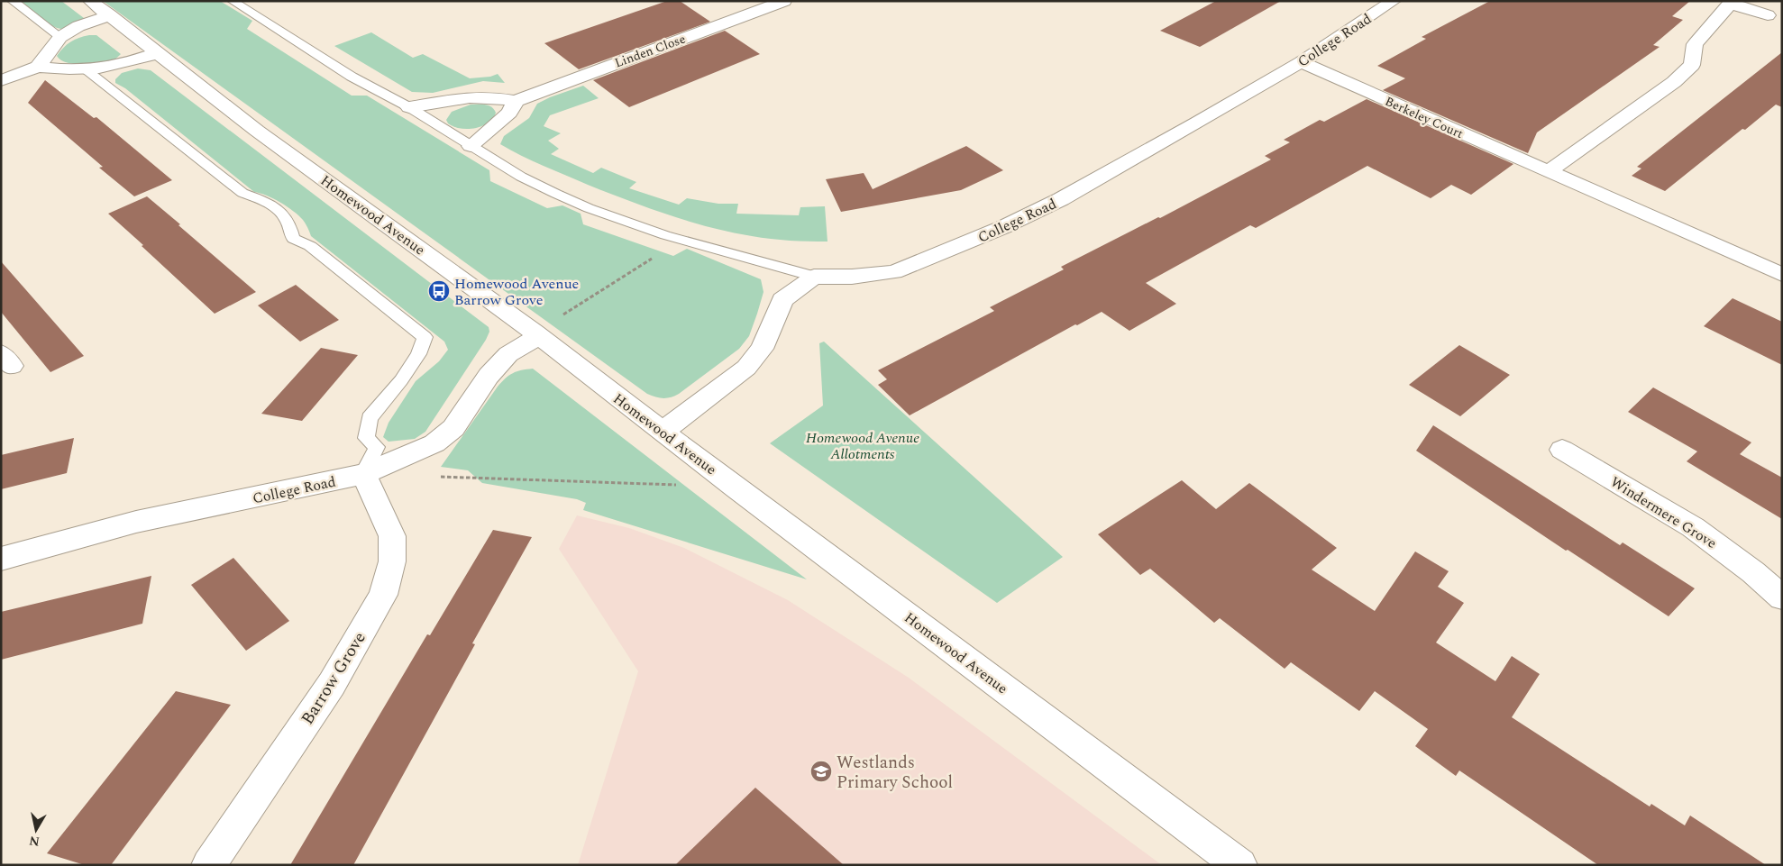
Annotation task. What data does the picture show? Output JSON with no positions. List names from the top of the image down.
{
  "streets": {
    "street": [
      "College Road",
      "Linden Close",
      "Berkeley Court",
      "Homewood Avenue",
      "Windermere Grove",
      "Barrow Grove"
    ]
  },
  "crossings": [
    ["College Road", "Berkeley Court"],
    ["College Road", "Homewood Avenue"],
    ["College Road", "Barrow Grove"]
  ],
  "parks": ["Homewood Avenue Allotments"],
  "places": {
    "bus stop": ["Homewood Avenue Barrow Grove"],
    "school or university": ["Westlands Primary School"]
  },
  "north": "bottom"
}
